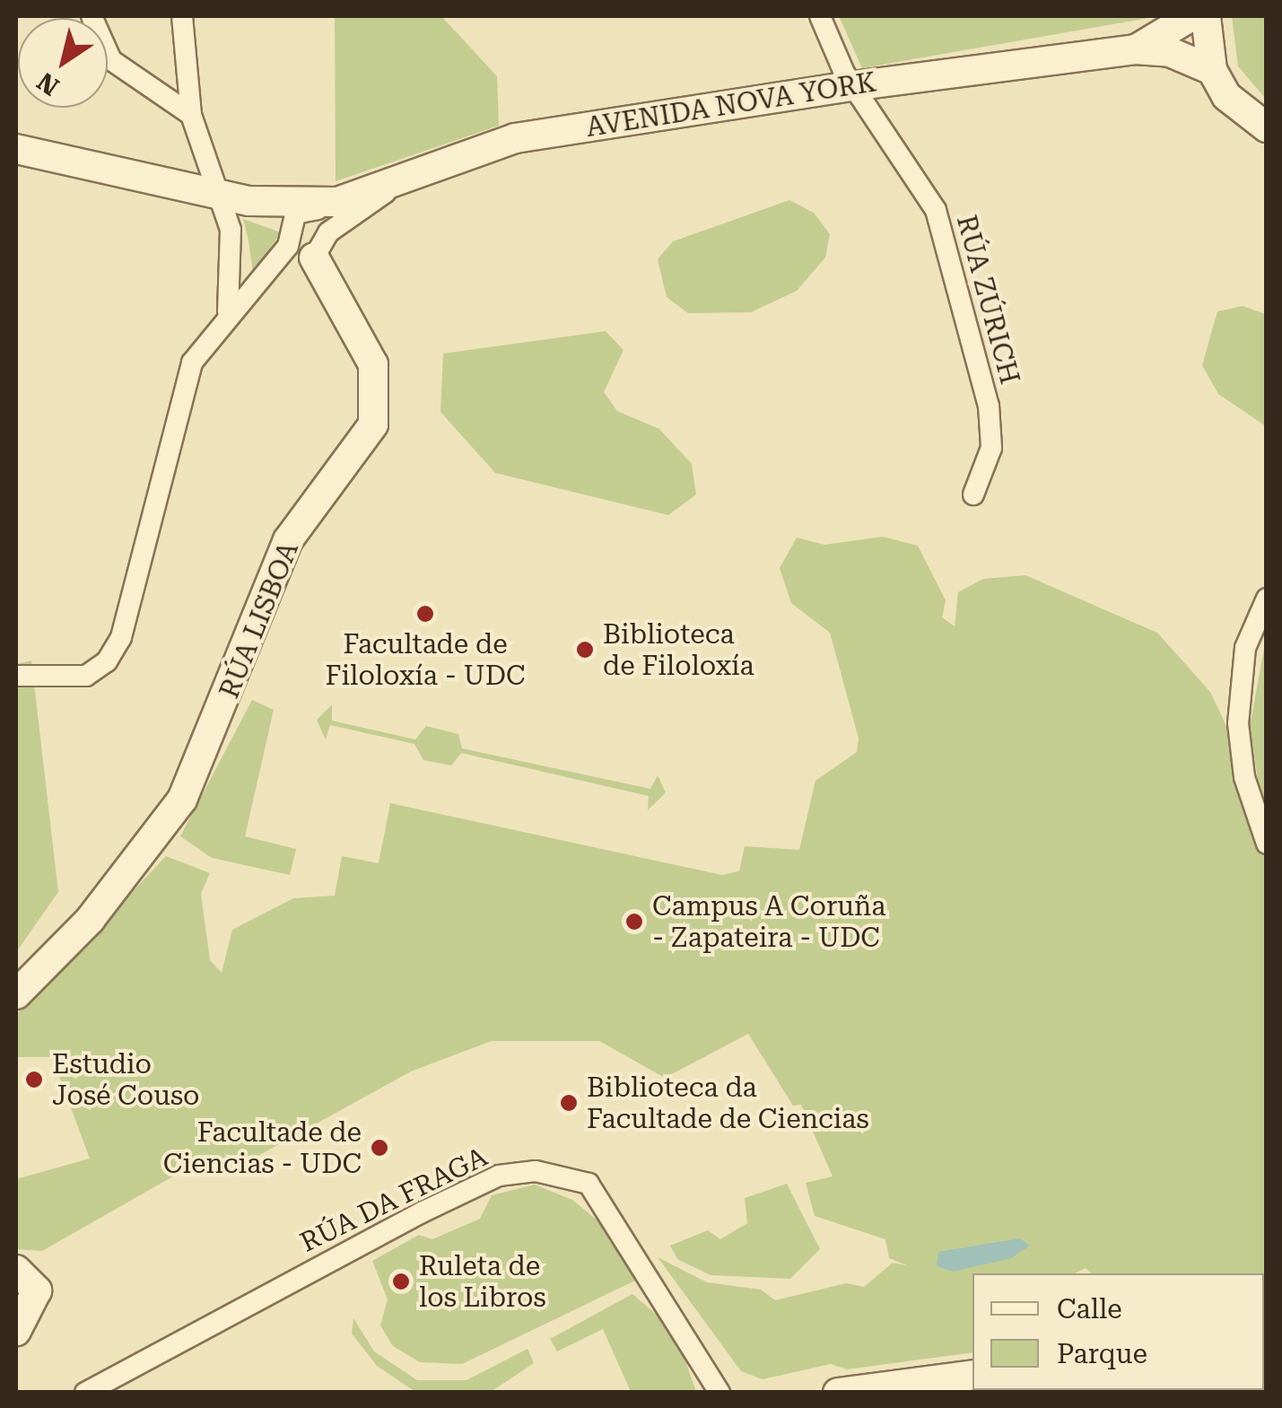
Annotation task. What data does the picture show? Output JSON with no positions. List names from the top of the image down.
{
  "streets": {
    "main road": ["AVENIDA NOVA YORK", "RÚA LISBOA"],
    "street": ["RÚA ZÚRICH", "RÚA DA FRAGA"]
  },
  "crossings": [
    ["AVENIDA NOVA YORK", "RÚA ZÚRICH"],
    ["AVENIDA NOVA YORK", "RÚA LISBOA"]
  ],
  "places": [
    "Facultade de Filoloxía - UDC",
    "Biblioteca de Filoloxía",
    "Campus A Coruña - Zapateira - UDC",
    "Estudio José Couso",
    "Biblioteca da Facultade de Ciencias",
    "Facultade de Ciencias - UDC",
    "Ruleta de los Libros"
  ],
  "legend": ["Calle", "Parque"],
  "north": "bottom left"
}
